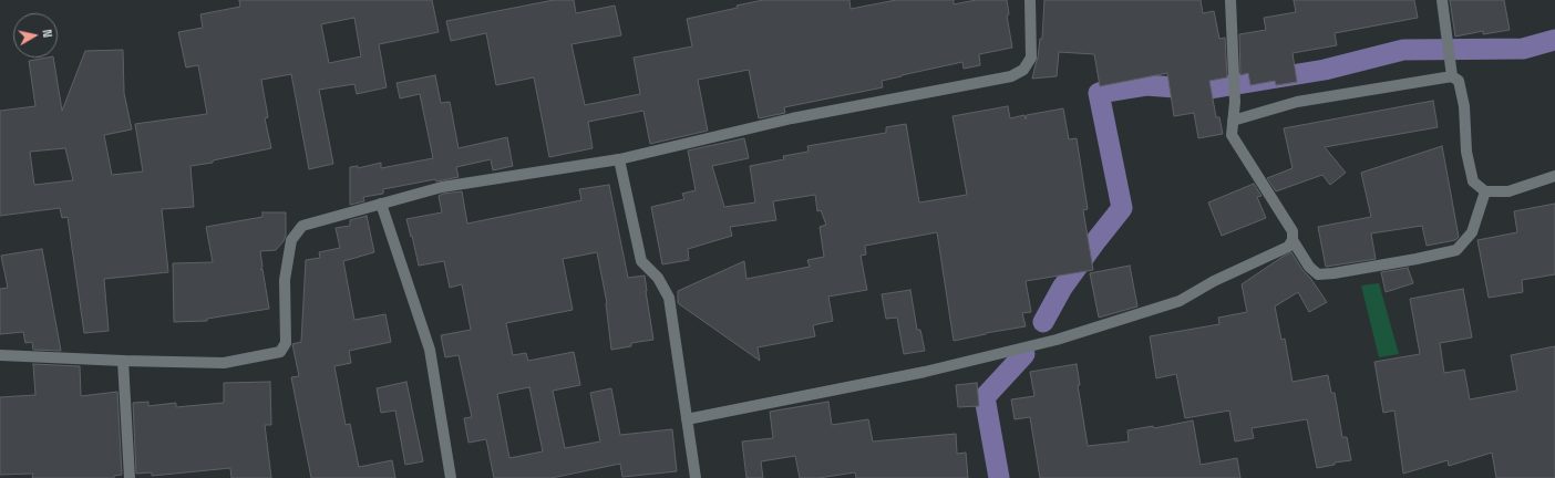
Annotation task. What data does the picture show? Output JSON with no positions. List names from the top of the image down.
{
  "north": "right"
}
